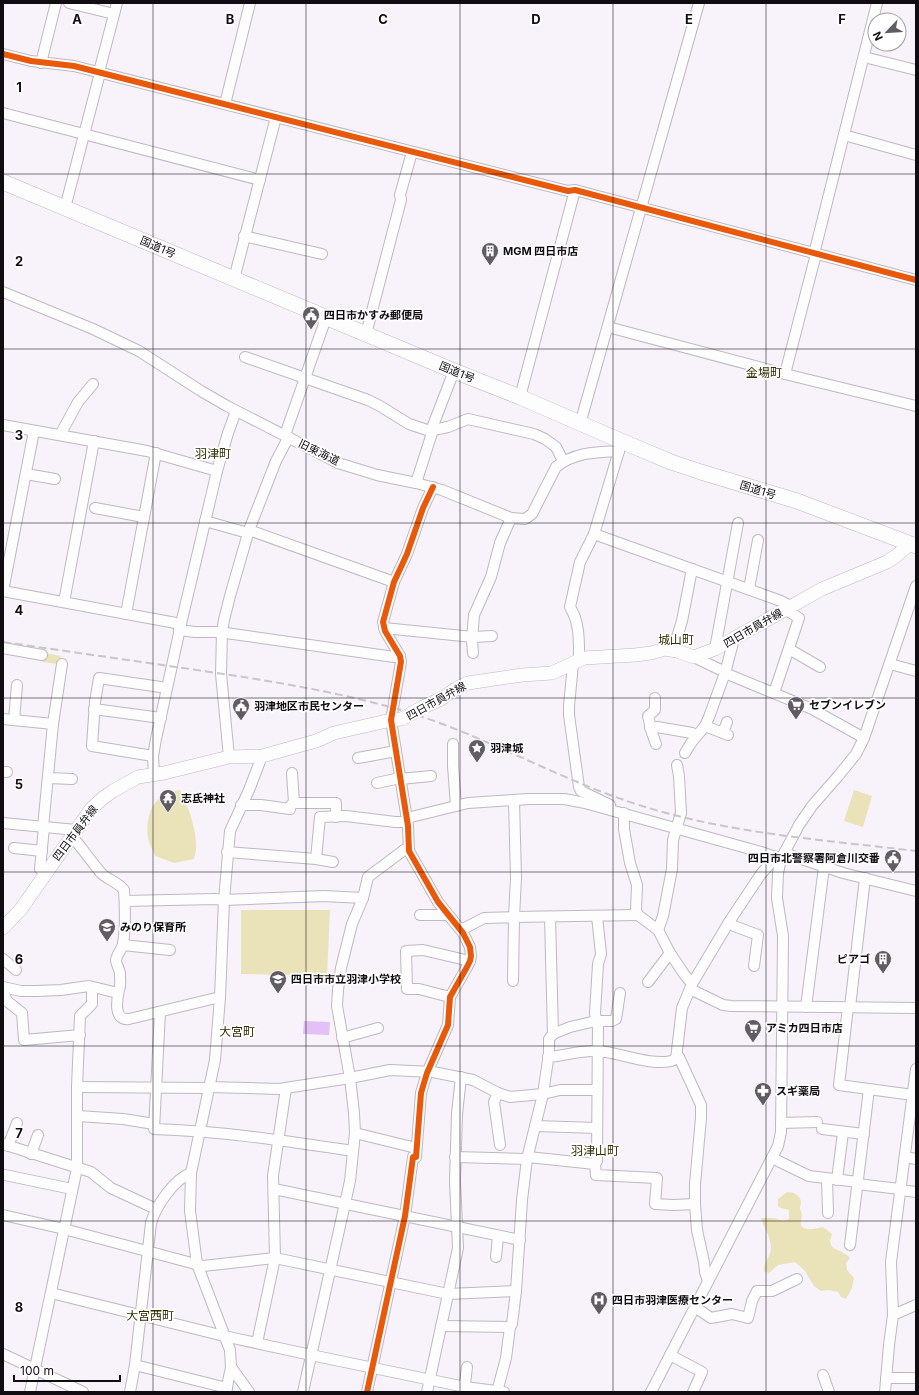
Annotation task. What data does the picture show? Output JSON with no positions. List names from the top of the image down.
{
  "streets": {
    "highway": ["国道1号"],
    "main road": ["四日市員弁線"],
    "street": ["旧東海道"]
  },
  "crossings": [
    ["国道1号", "四日市員弁線"]
  ],
  "districts": [
    "金場町",
    "羽津町",
    "城山町",
    "大宮町",
    "羽津山町",
    "大宮西町"
  ],
  "places": {
    "building": ["MGM 四日市店", "ピアゴ"],
    "public building": ["四日市かすみ郵便局", "羽津地区市民センター", "四日市北警察署阿倉川交番"],
    "supermarket": ["セブンイレブン", "アミカ四日市店"],
    "place": ["羽津城"],
    "temple": ["志氐神社"],
    "school or university": ["みのり保育所", "四日市市立羽津小学校"],
    "pharmacy": ["スギ薬局"],
    "hospital": ["四日市羽津医療センター"]
  },
  "scale_bar": "100 m",
  "north": "bottom left",
  "grid": {
    "columns": [
      "A",
      "B",
      "C",
      "D",
      "E",
      "F"
    ],
    "rows": [
      "1",
      "2",
      "3",
      "4",
      "5",
      "6",
      "7",
      "8"
    ]
  }
}
